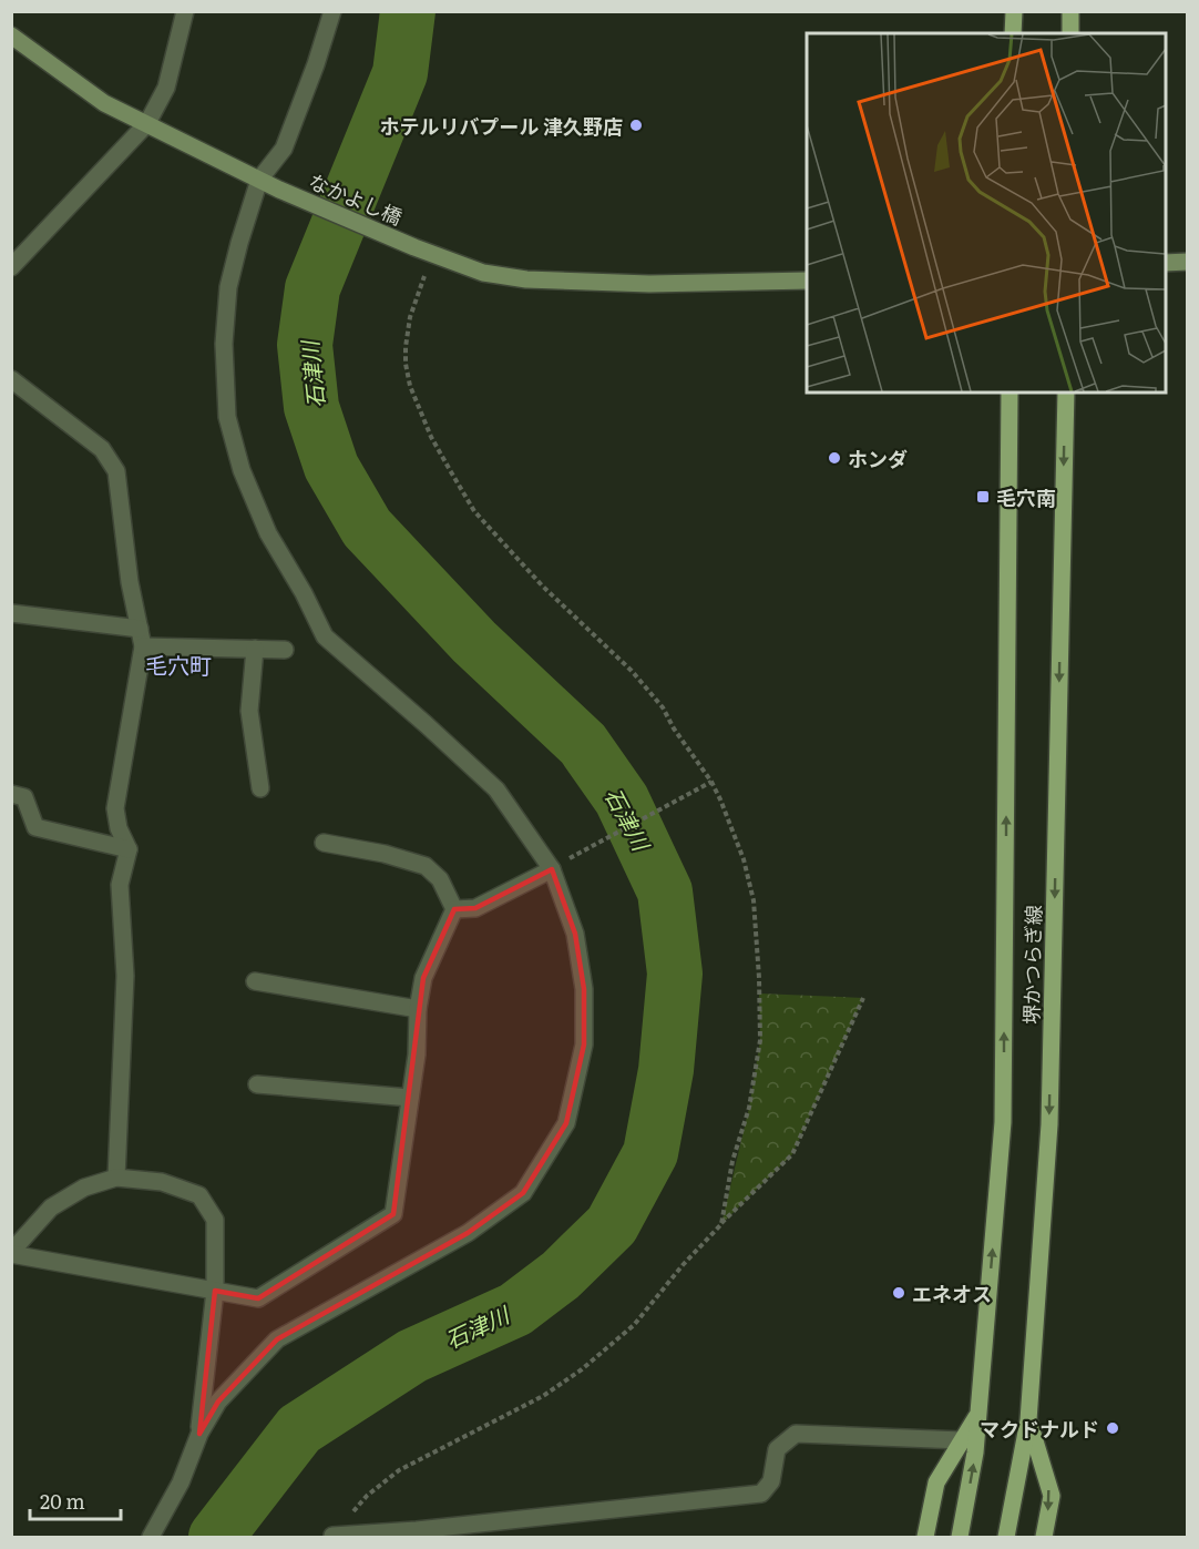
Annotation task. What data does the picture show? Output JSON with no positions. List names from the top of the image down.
{
  "streets": {
    "main road": ["堺かつらぎ線"],
    "street": ["なかよし橋"]
  },
  "districts": ["毛穴町"],
  "water": ["石津川"],
  "places": {
    "other": [
      "ホテルリバプール 津久野店",
      "ホンダ",
      "エネオス",
      "マクドナルド"
    ],
    "transit": ["毛穴南"]
  },
  "scale_bar": "20 m"
}
